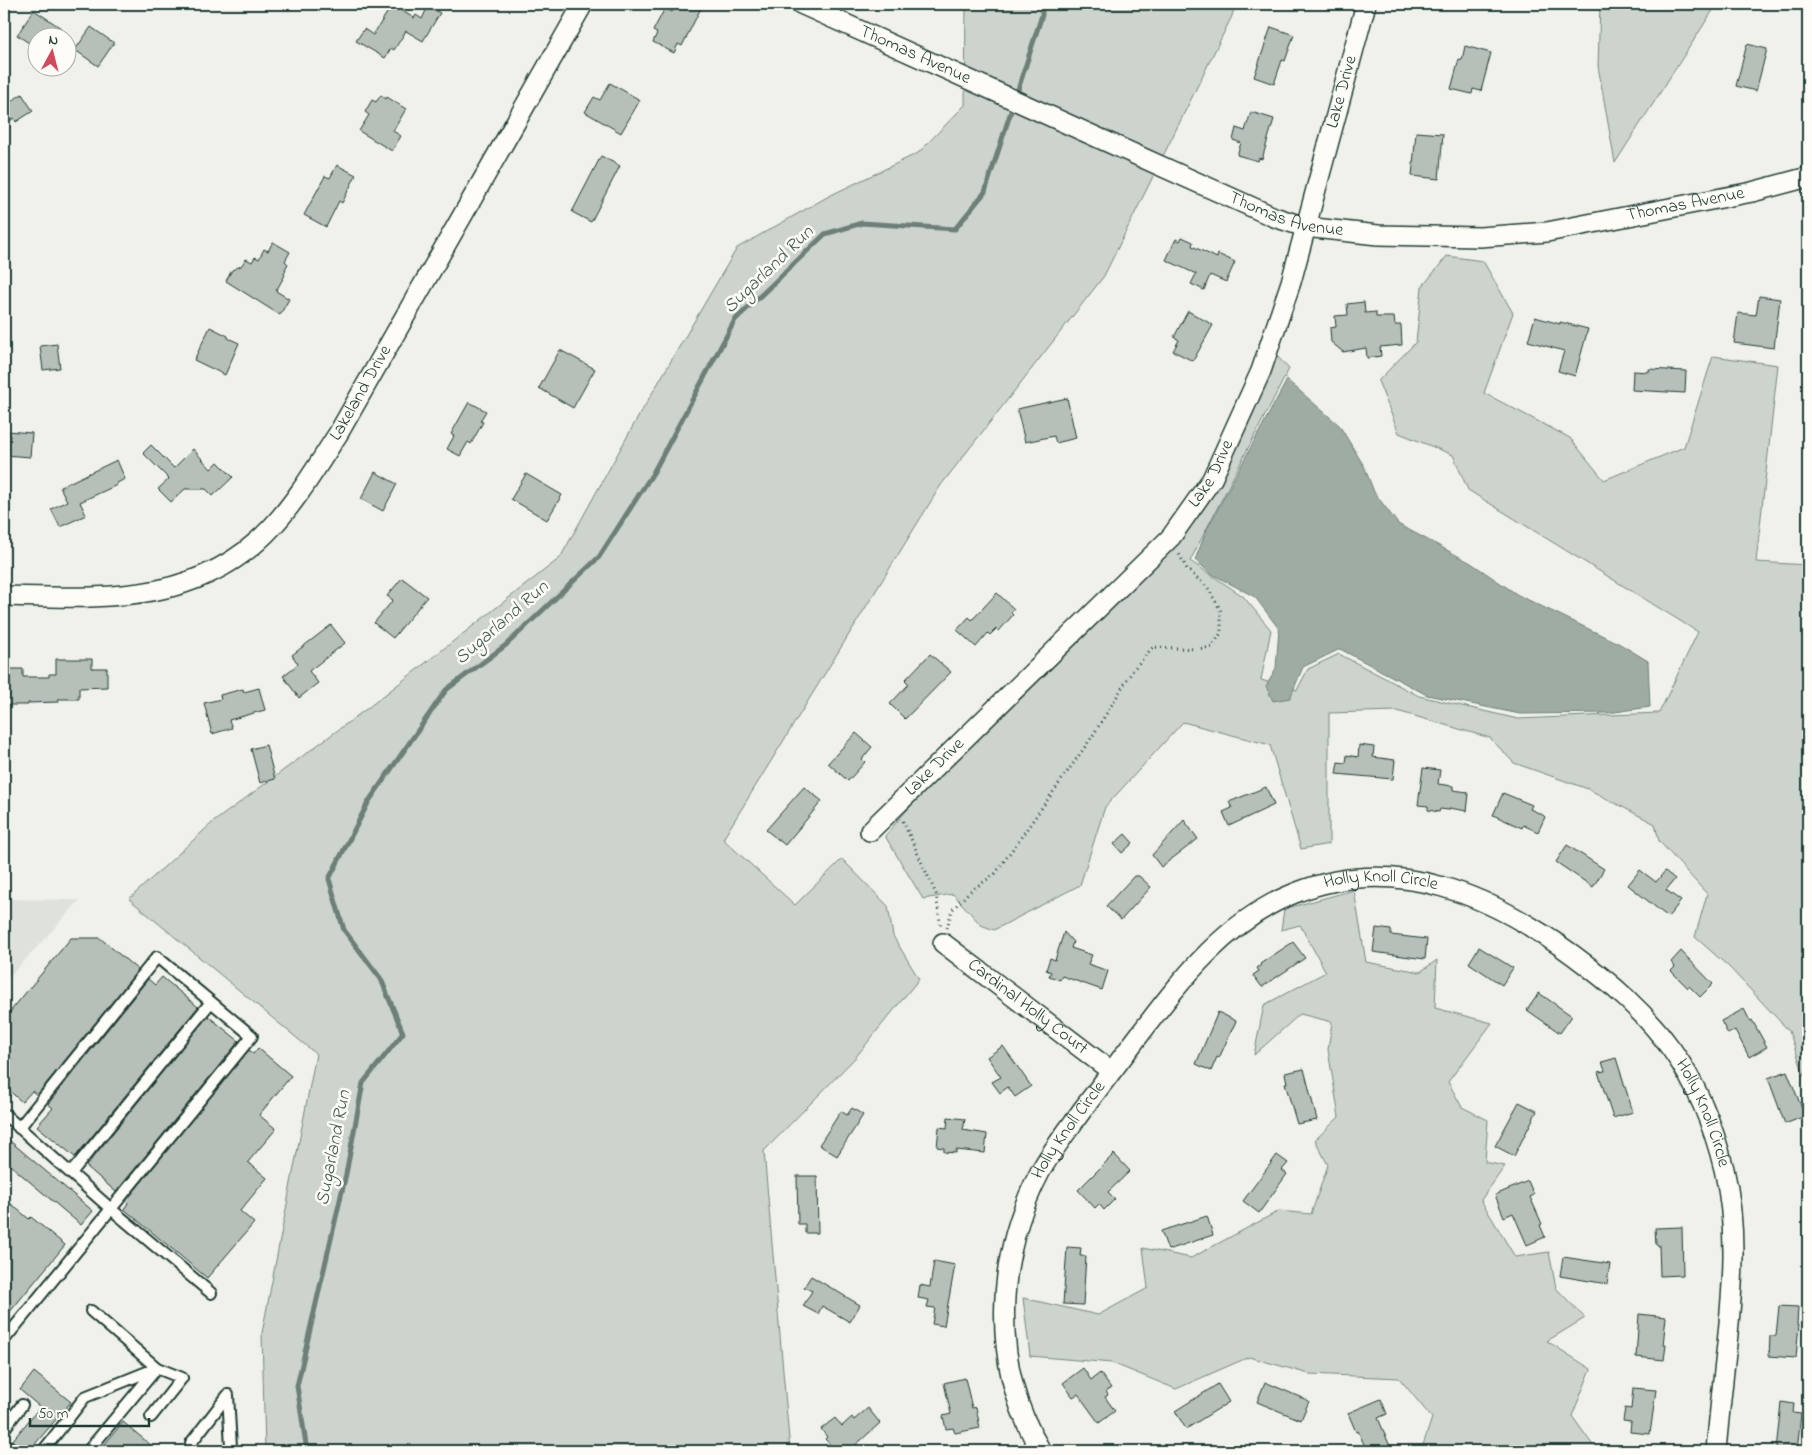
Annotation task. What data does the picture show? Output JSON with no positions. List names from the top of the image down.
{
  "streets": {
    "street": [
      "Thomas Avenue",
      "Lake Drive",
      "Lakeland Drive",
      "Holly Knoll Circle",
      "Cardinal Holly Court"
    ]
  },
  "crossings": [
    ["Thomas Avenue", "Lake Drive"],
    ["Holly Knoll Circle", "Cardinal Holly Court"]
  ],
  "water": ["Sugarland Run"],
  "scale_bar": "50 m",
  "north": "top"
}
